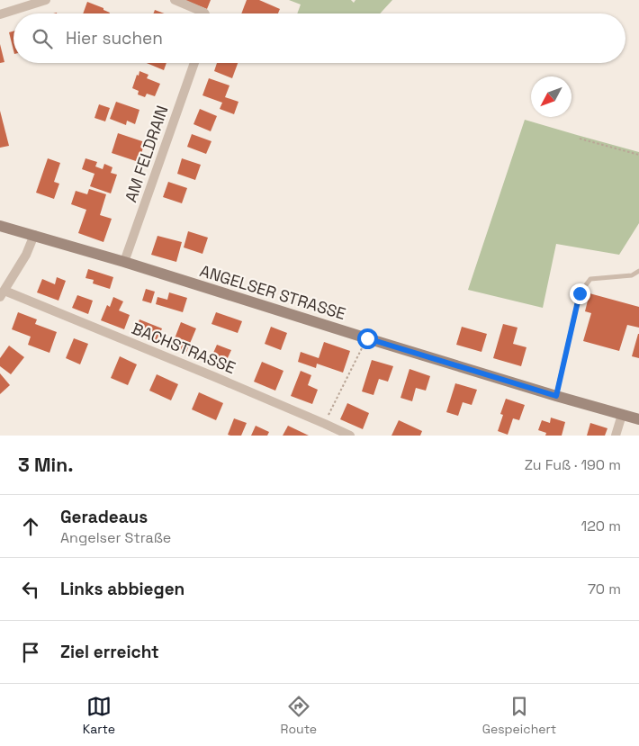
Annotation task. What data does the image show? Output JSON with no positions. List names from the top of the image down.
{
  "streets": {
    "main road": ["ANGELSER STRASSE"],
    "street": ["AM FELDRAIN", "BACHSTRASSE"]
  },
  "crossings": [
    ["AM FELDRAIN", "ANGELSER STRASSE"]
  ],
  "north": "bottom left",
  "page": {
    "search": "Hier suchen",
    "heading": ["3 Min.", "Zu Fuß · 190 m"],
    "list": [
      ["Geradeaus", "Angelser Straße", "120 m"],
      ["Links abbiegen", "70 m"],
      "Ziel erreicht"
    ],
    "nav": ["Karte", "Route", "Gespeichert"]
  }
}
